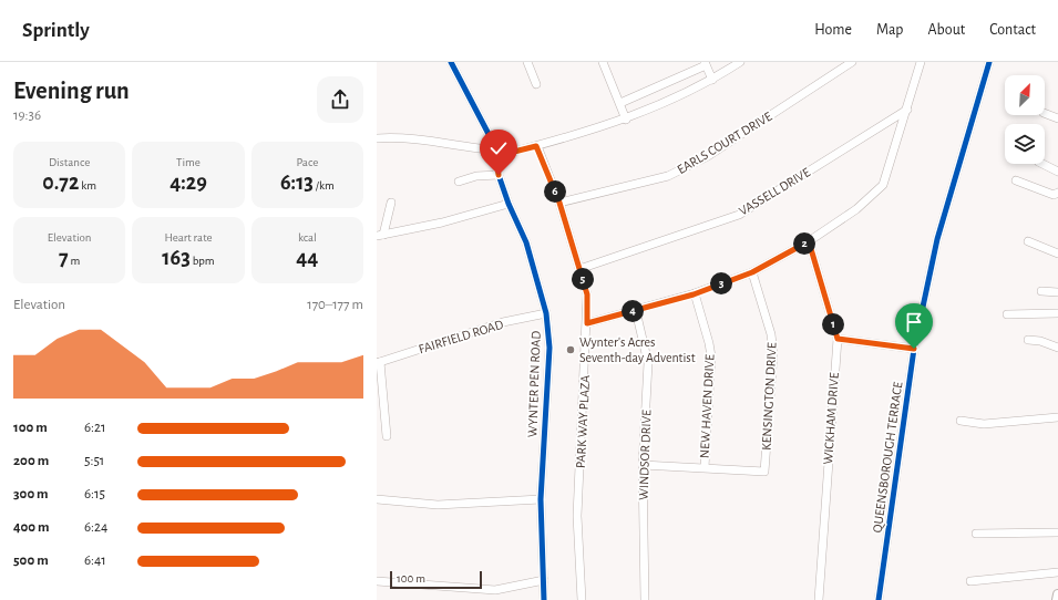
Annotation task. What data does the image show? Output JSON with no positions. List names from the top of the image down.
{
  "streets": {
    "street": [
      "EARLS COURT DRIVE",
      "VASSELL DRIVE",
      "FAIRFIELD ROAD",
      "WYNTER PEN ROAD",
      "KENSINGTON DRIVE",
      "NEW HAVEN DRIVE",
      "WICKHAM DRIVE",
      "PARK WAY PLAZA",
      "WINDSOR DRIVE",
      "QUEENSBOROUGH TERRACE"
    ]
  },
  "crossings": [
    ["EARLS COURT DRIVE", "PARK WAY PLAZA"],
    ["VASSELL DRIVE", "PARK WAY PLAZA"],
    ["FAIRFIELD ROAD", "WYNTER PEN ROAD"],
    ["KENSINGTON DRIVE", "NEW HAVEN DRIVE"]
  ],
  "places": ["Wynter's Acres Seventh-day Adventist"],
  "scale_bar": "100 m",
  "north": "top right",
  "page": {
    "header": "Sprintly",
    "nav": [
      "Home",
      "Map",
      "About",
      "Contact"
    ],
    "heading": ["Evening run", "19:36"],
    "stats": [
      ["Distance", "0.72 km"],
      ["Time", "4:29"],
      ["Pace", "6:13 /km"],
      ["Elevation", "7 m"],
      ["Heart rate", "163 bpm"],
      ["kcal", "44"]
    ],
    "pins": [
      "6",
      "2",
      "5",
      "3",
      "4",
      "1"
    ],
    "chart": ["Elevation", "170–177 m"],
    "list": [
      {
        "name": "100 m",
        "note": "6:21"
      },
      {
        "name": "200 m",
        "note": "5:51"
      },
      {
        "name": "300 m",
        "note": "6:15"
      },
      {
        "name": "400 m",
        "note": "6:24"
      },
      {
        "name": "500 m",
        "note": "6:41"
      }
    ],
    "scale": "100 m"
  }
}
